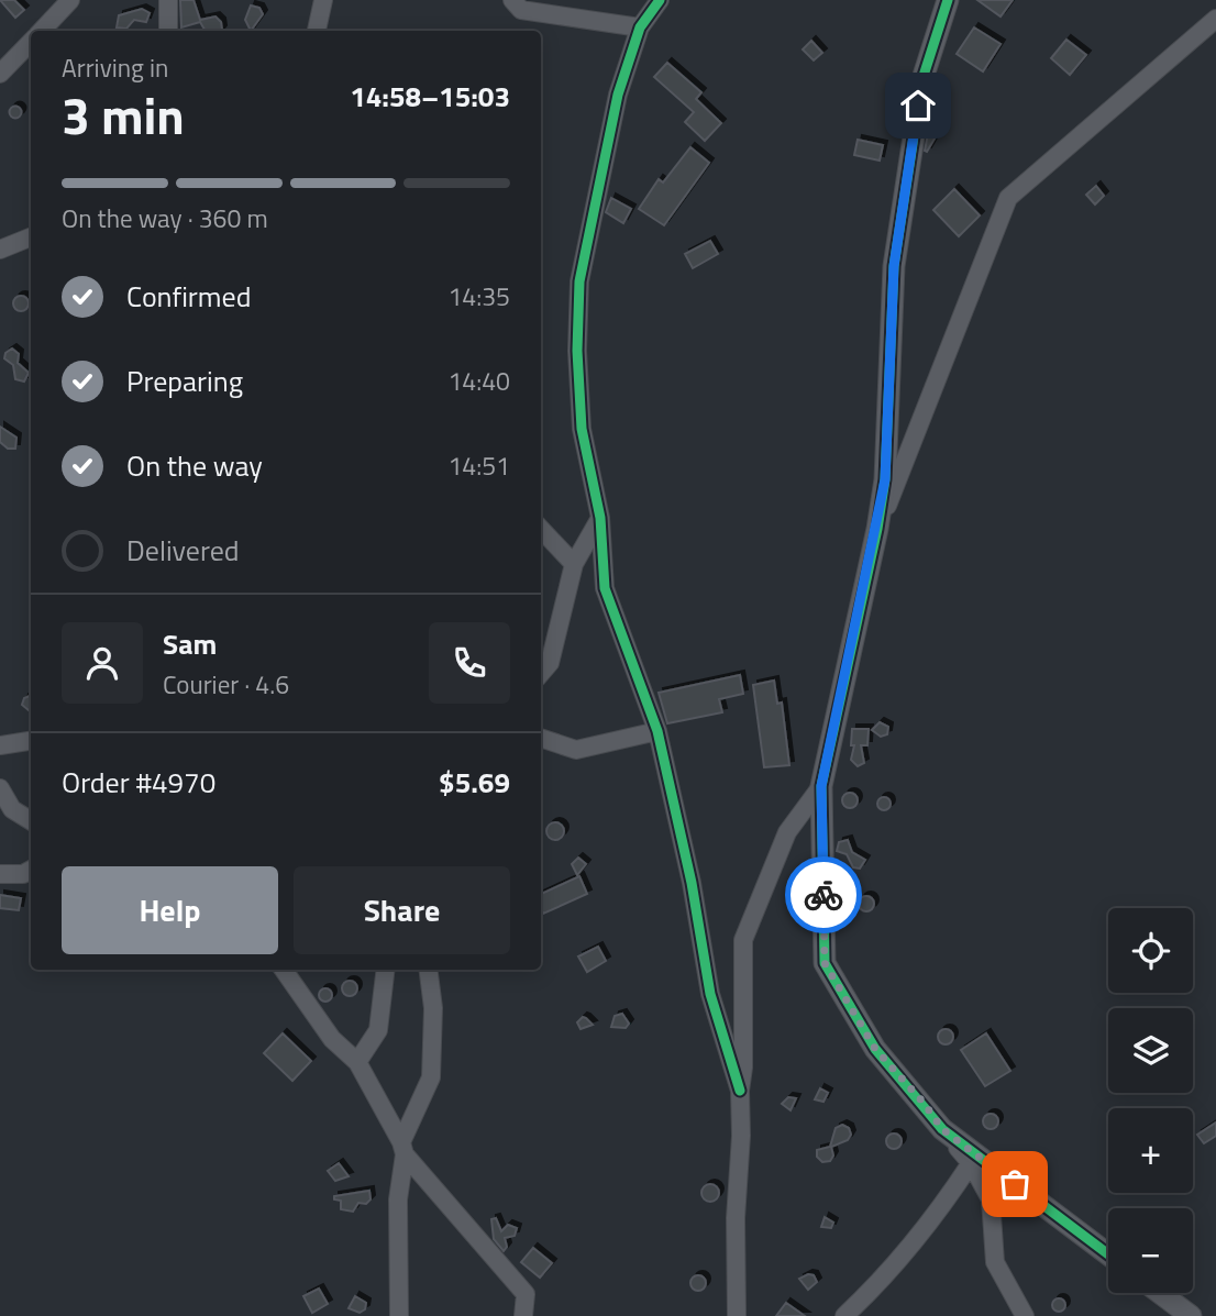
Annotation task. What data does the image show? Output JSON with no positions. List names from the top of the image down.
{
  "page": {
    "heading": ["3 min", "Arriving in", "14:58–15:03"],
    "panel": [
      "Sam",
      "Courier · 4.6",
      "Order #4970",
      "$5.69"
    ],
    "bar": "On the way · 360 m",
    "list": [
      ["Confirmed", "14:35"],
      ["Preparing", "14:40"],
      ["On the way", "14:51"],
      "Delivered"
    ],
    "buttons": ["Help", "Share"],
    "map_buttons": ["+", "−"]
  }
}
